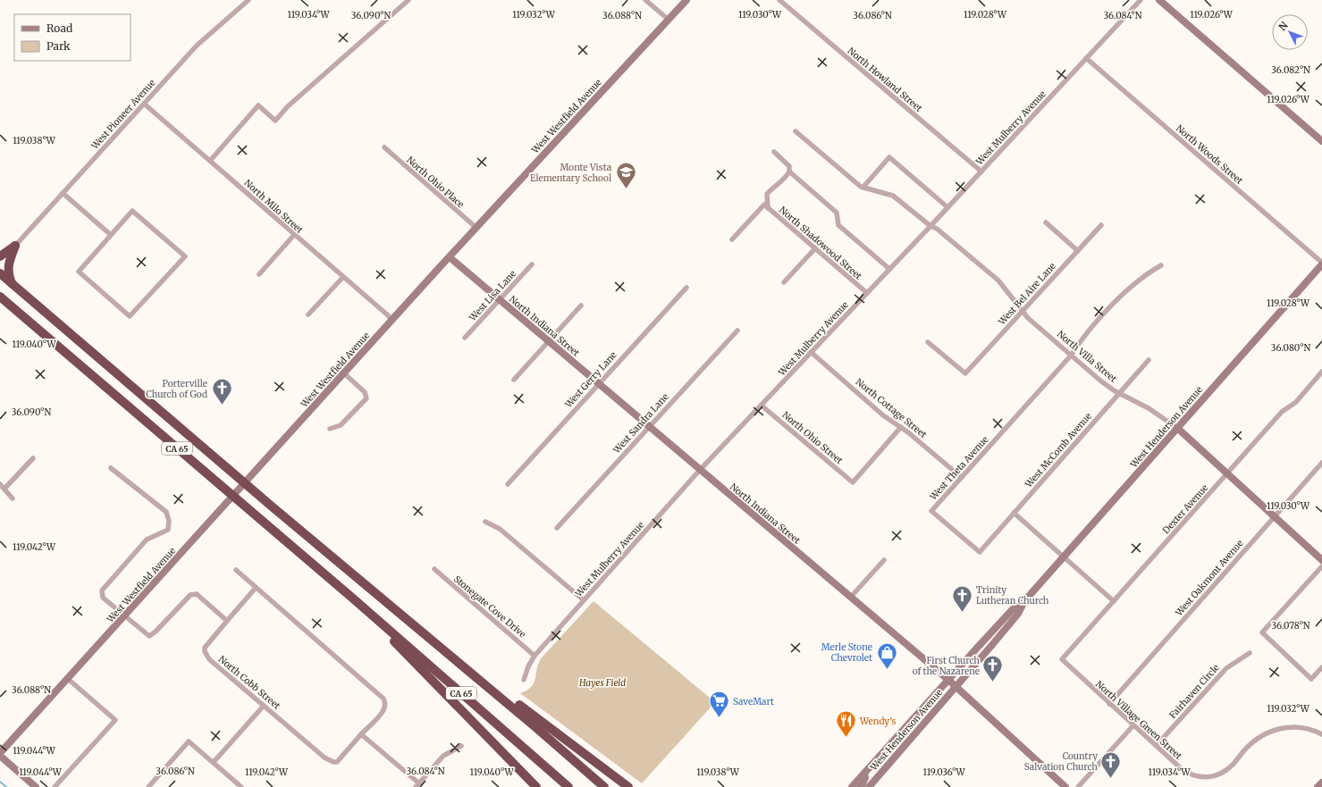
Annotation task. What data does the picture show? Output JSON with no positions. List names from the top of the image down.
{
  "streets": {
    "highway": ["CA 65"],
    "street": [
      "North Howland Street",
      "West Pioneer Avenue",
      "West Westfield Avenue",
      "West Mulberry Avenue",
      "North Woods Street",
      "North Ohio Place",
      "North Milo Street",
      "North Shadowood Street",
      "West Bel Aire Lane",
      "West Lisa Lane",
      "North Indiana Street",
      "North Villa Street",
      "West Gerry Lane",
      "North Cottage Street",
      "West Sandra Lane",
      "West Henderson Avenue",
      "North Ohio Street",
      "West McComb Avenue",
      "West Theta Avenue",
      "Dexter Avenue",
      "West Oakmont Avenue",
      "Stonegate Cove Drive",
      "North Cobb Street",
      "Fairhaven Circle",
      "North Village Green Street"
    ]
  },
  "crossings": [
    ["North Howland Street", "West Mulberry Avenue"],
    ["West Pioneer Avenue", "North Milo Street"],
    ["West Westfield Avenue", "North Ohio Place"],
    ["West Westfield Avenue", "North Milo Street"],
    ["West Westfield Avenue", "North Indiana Street"],
    ["West Mulberry Avenue", "North Woods Street"],
    ["West Mulberry Avenue", "North Shadowood Street"],
    ["West Mulberry Avenue", "North Indiana Street"],
    ["West Mulberry Avenue", "North Villa Street"],
    ["West Mulberry Avenue", "North Cottage Street"],
    ["West Mulberry Avenue", "North Ohio Street"],
    ["West Mulberry Avenue", "Stonegate Cove Drive"],
    ["North Woods Street", "West Henderson Avenue"],
    ["West Bel Aire Lane", "North Villa Street"],
    ["West Lisa Lane", "North Indiana Street"],
    ["North Indiana Street", "West Gerry Lane"],
    ["North Indiana Street", "West Sandra Lane"],
    ["North Indiana Street", "West Henderson Avenue"],
    ["North Villa Street", "West Henderson Avenue"],
    ["North Villa Street", "West McComb Avenue"],
    ["North Villa Street", "West Theta Avenue"],
    ["North Villa Street", "Dexter Avenue"],
    ["North Villa Street", "West Oakmont Avenue"],
    ["North Cottage Street", "North Ohio Street"],
    ["North Cottage Street", "West Theta Avenue"],
    ["West McComb Avenue", "West Theta Avenue"],
    ["Dexter Avenue", "North Village Green Street"],
    ["West Oakmont Avenue", "North Village Green Street"],
    ["Fairhaven Circle", "North Village Green Street"]
  ],
  "parks": ["Hayes Field"],
  "places": {
    "school or university": ["Monte Vista Elementary School"],
    "church": [
      "Porterville Church of God",
      "Trinity Lutheran Church",
      "First Church of the Nazarene",
      "Country Salvation Church"
    ],
    "shop": ["Merle Stone Chevrolet"],
    "supermarket": ["SaveMart"],
    "restaurant": ["Wendy's"]
  },
  "legend": ["Road", "Park"],
  "north": "top left",
  "coordinates": [
    "119.034°W",
    "119.032°W",
    "119.030°W",
    "119.028°W",
    "119.026°W",
    "36.086°N",
    "36.090°N",
    "36.088°N",
    "36.084°N",
    "36.082°N",
    "119.038°W",
    "119.040°W",
    "36.080°N",
    "119.042°W",
    "36.078°N",
    "119.044°W",
    "119.036°W"
  ]
}
